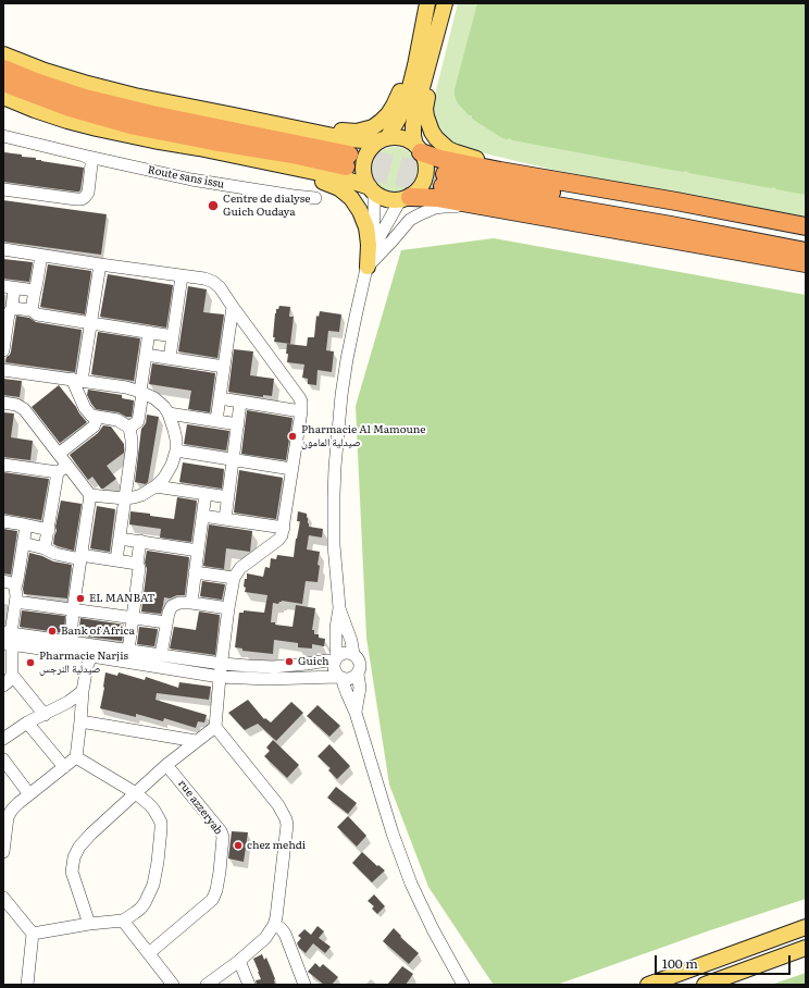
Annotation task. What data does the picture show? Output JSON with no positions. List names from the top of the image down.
{
  "streets": {
    "street": ["Route sans issu", "rue azzeryab"]
  },
  "places": [
    "Centre de dialyse Guich Oudaya",
    "Pharmacie Al Mamoune صيدلية المامون",
    "EL MANBAT",
    "Bank of Africa",
    "Guich",
    "Pharmacie Narjis صيدلية النرجس",
    "chez mehdi"
  ],
  "scale_bar": "100 m"
}
